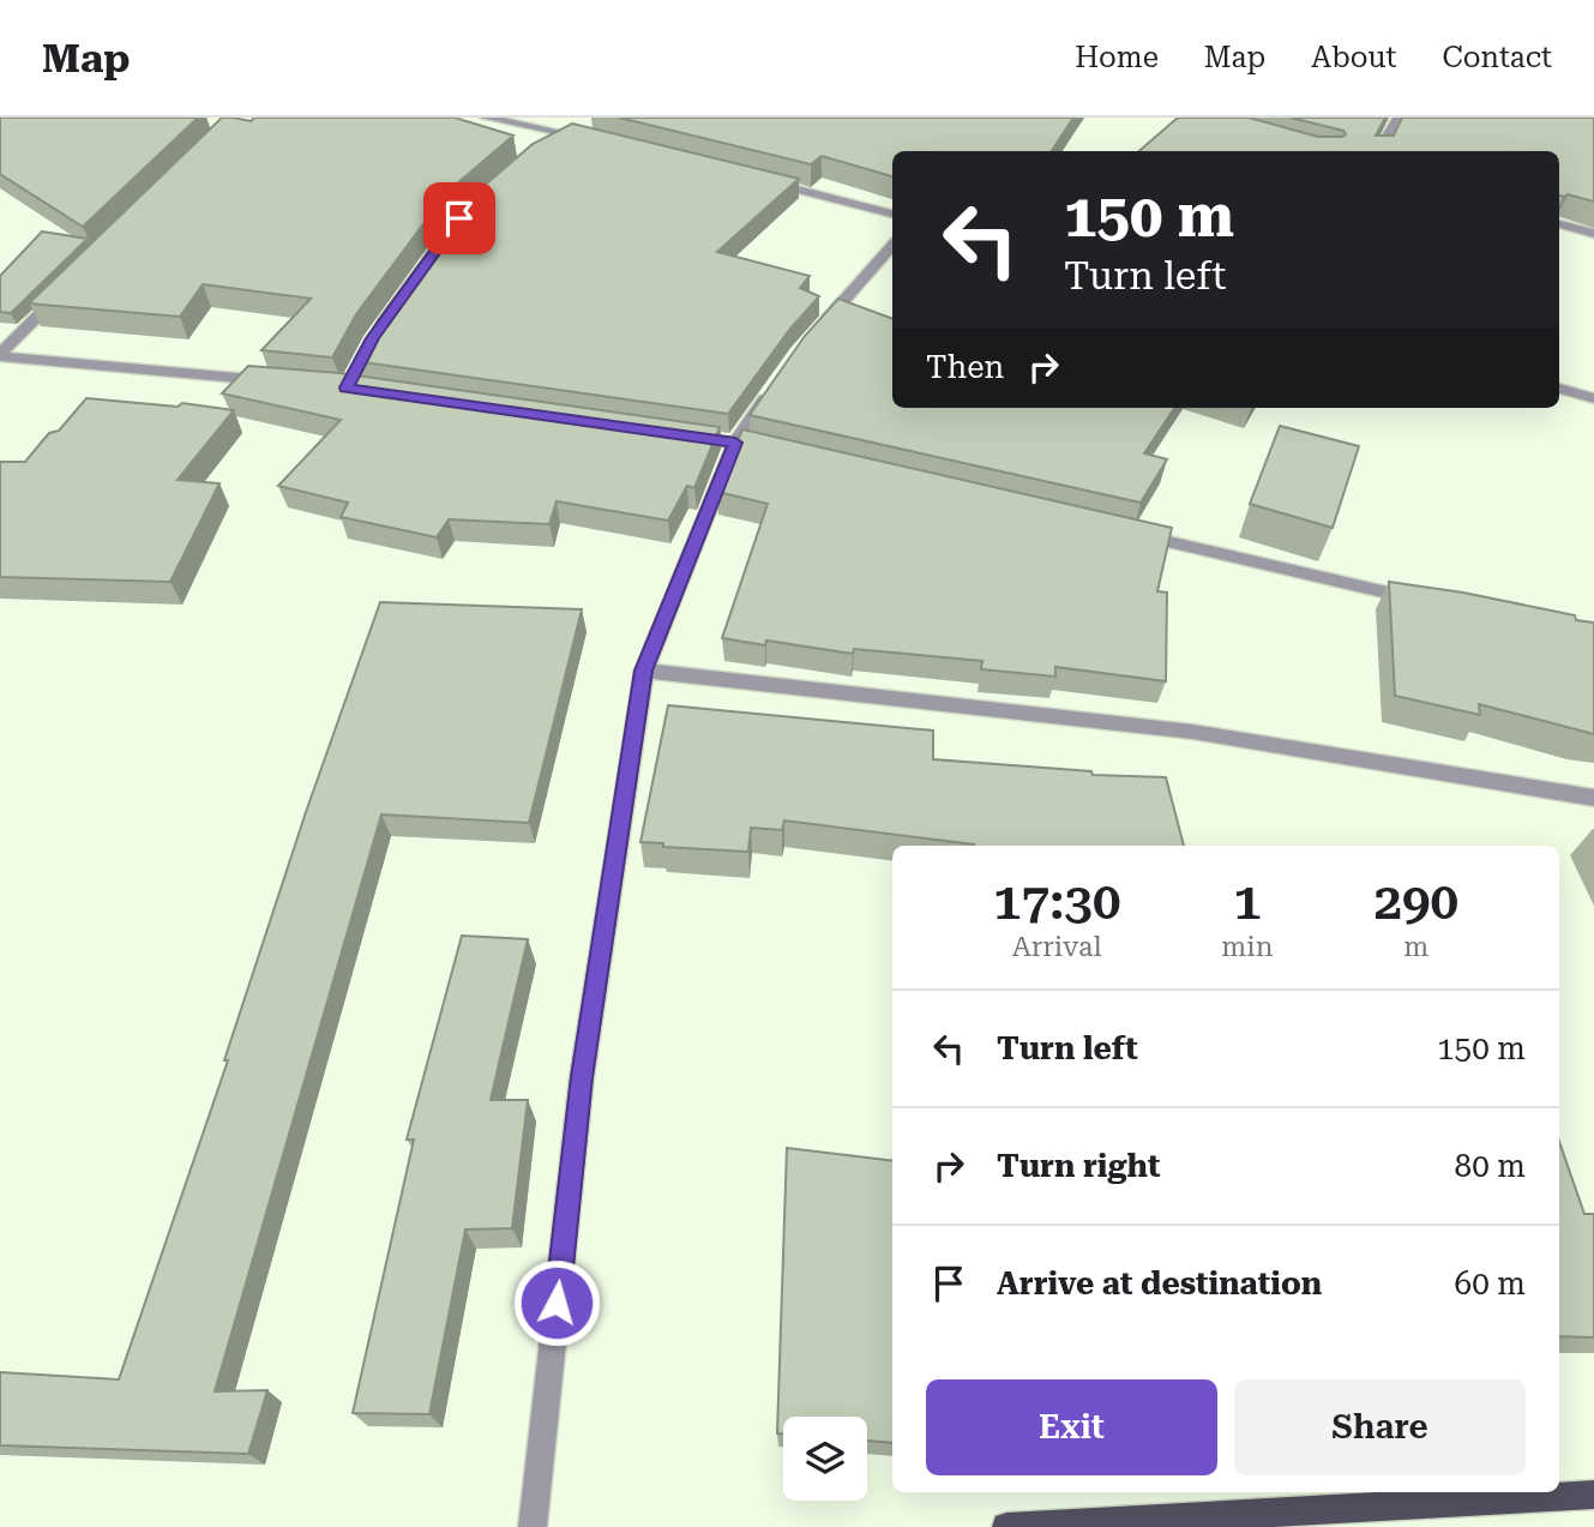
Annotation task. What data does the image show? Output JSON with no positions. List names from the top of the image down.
{
  "page": {
    "header": "Map",
    "nav": [
      "Home",
      "Map",
      "About",
      "Contact"
    ],
    "turn": ["150 m", "Turn left"],
    "then": "Then",
    "eta": [
      "17:30",
      "Arrival",
      "1",
      "min",
      "290",
      "m"
    ],
    "list": [
      {
        "name": "Turn left",
        "value": "150 m"
      },
      {
        "name": "Turn right",
        "value": "80 m"
      },
      {
        "name": "Arrive at destination",
        "value": "60 m"
      }
    ],
    "buttons": ["Exit", "Share"]
  }
}
